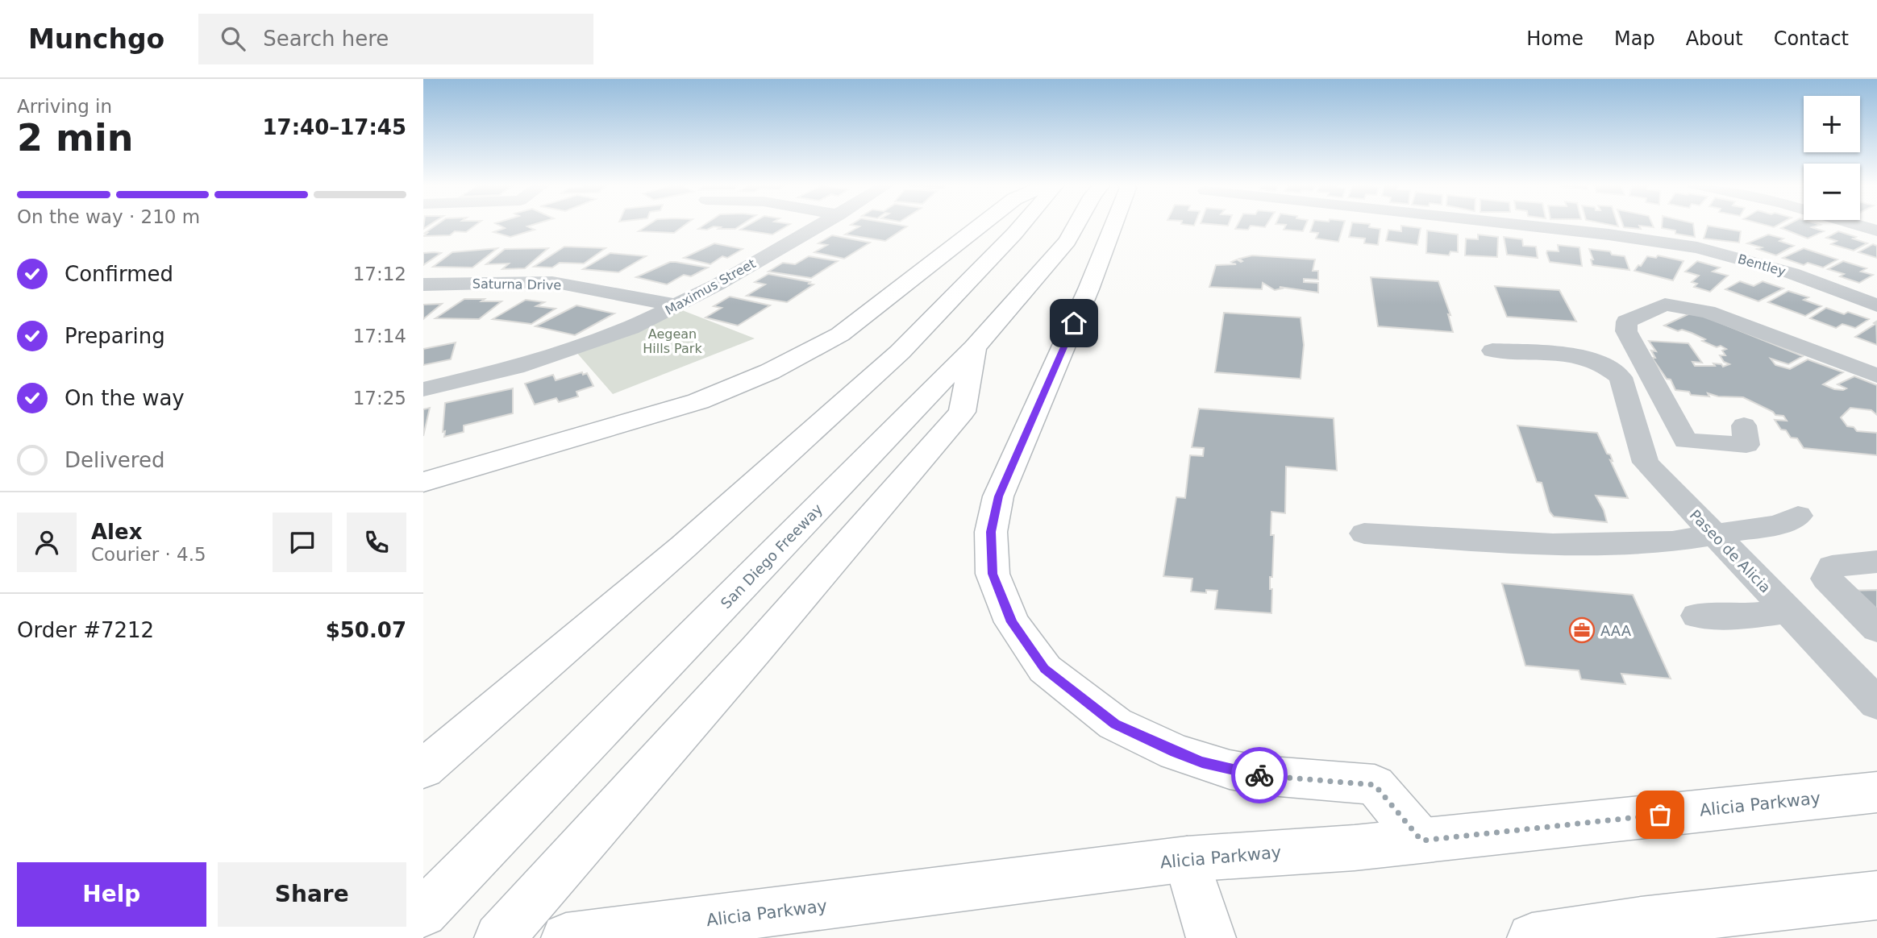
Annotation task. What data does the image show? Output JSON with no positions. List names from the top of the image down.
{
  "streets": {
    "main road": ["San Diego Freeway", "Alicia Parkway"],
    "street": [
      "Bentley",
      "Saturna Drive",
      "Maximus Street",
      "Paseo de Alicia"
    ]
  },
  "crossings": [
    ["Saturna Drive", "Maximus Street"]
  ],
  "parks": ["Aegean Hills Park"],
  "places": {
    "office": ["AAA"]
  },
  "page": {
    "header": "Munchgo",
    "search": "Search here",
    "nav": [
      "Home",
      "Map",
      "About",
      "Contact"
    ],
    "heading": ["2 min", "Arriving in", "17:40–17:45"],
    "panel": [
      "Alex",
      "Courier · 4.5",
      "Order #7212",
      "$50.07"
    ],
    "map_buttons": ["+", "−"],
    "bar": "On the way · 210 m",
    "list": [
      ["Confirmed", "17:12"],
      ["Preparing", "17:14"],
      ["On the way", "17:25"],
      "Delivered"
    ],
    "buttons": ["Help", "Share"]
  }
}
